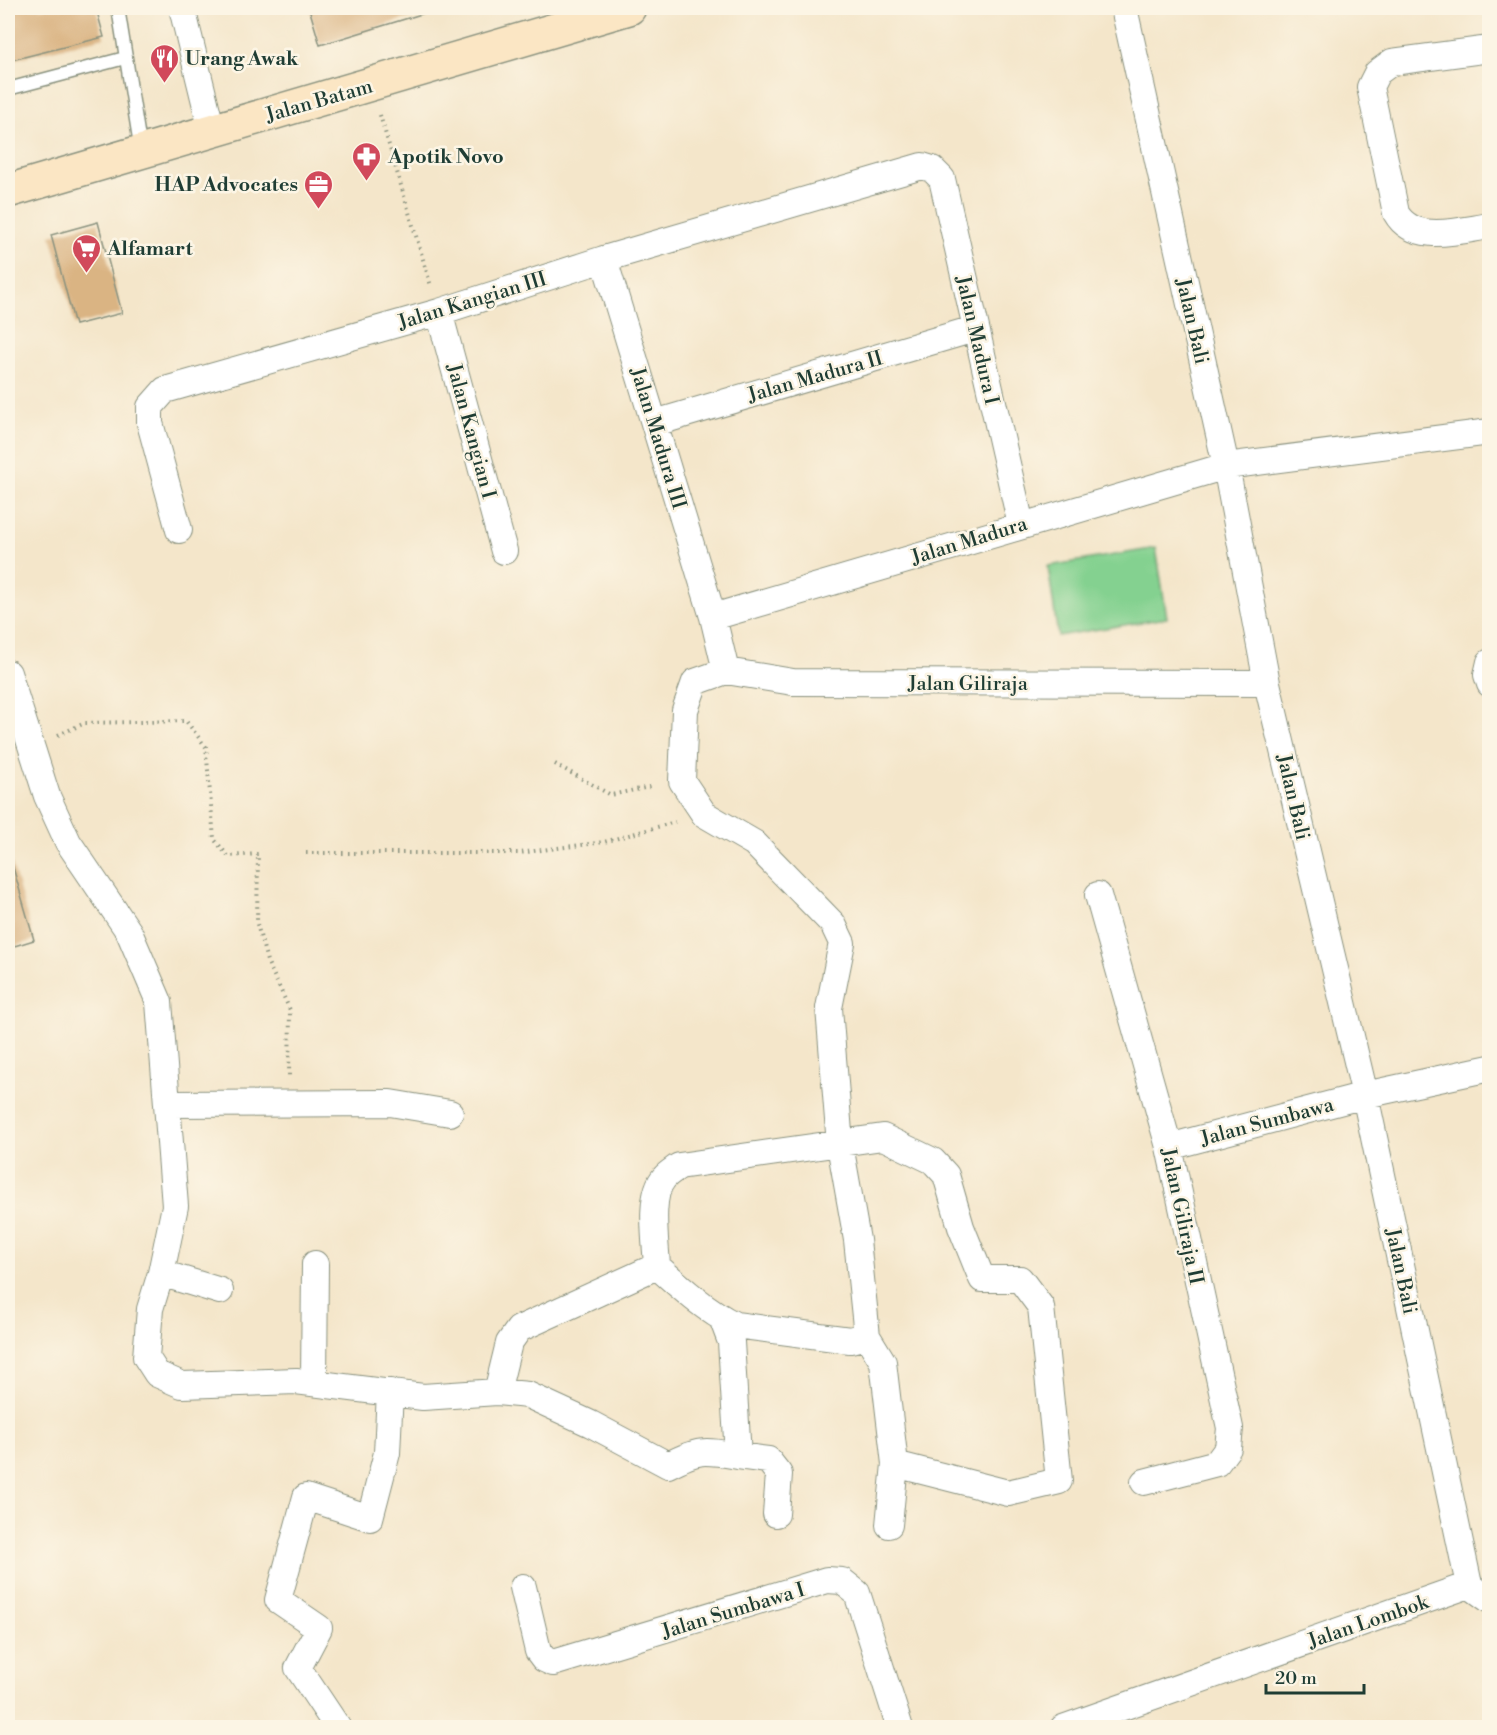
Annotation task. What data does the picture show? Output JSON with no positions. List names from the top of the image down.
{
  "streets": {
    "street": [
      "Jalan Batam",
      "Jalan Kangian III",
      "Jalan Bali",
      "Jalan Madura I",
      "Jalan Madura II",
      "Jalan Kangian I",
      "Jalan Madura III",
      "Jalan Madura",
      "Jalan Giliraja",
      "Jalan Sumbawa",
      "Jalan Giliraja II",
      "Jalan Sumbawa I",
      "Jalan Lombok"
    ]
  },
  "crossings": [
    ["Jalan Kangian III", "Jalan Madura I"],
    ["Jalan Kangian III", "Jalan Kangian I"],
    ["Jalan Kangian III", "Jalan Madura III"],
    ["Jalan Bali", "Jalan Madura"],
    ["Jalan Bali", "Jalan Giliraja"],
    ["Jalan Bali", "Jalan Sumbawa"],
    ["Jalan Bali", "Jalan Lombok"],
    ["Jalan Madura I", "Jalan Madura II"],
    ["Jalan Madura I", "Jalan Madura"],
    ["Jalan Madura II", "Jalan Madura III"],
    ["Jalan Madura III", "Jalan Madura"],
    ["Jalan Sumbawa", "Jalan Giliraja II"]
  ],
  "places": {
    "restaurant": ["Urang Awak"],
    "pharmacy": ["Apotik Novo"],
    "office": ["HAP Advocates"],
    "supermarket": ["Alfamart"]
  },
  "scale_bar": "20 m"
}
